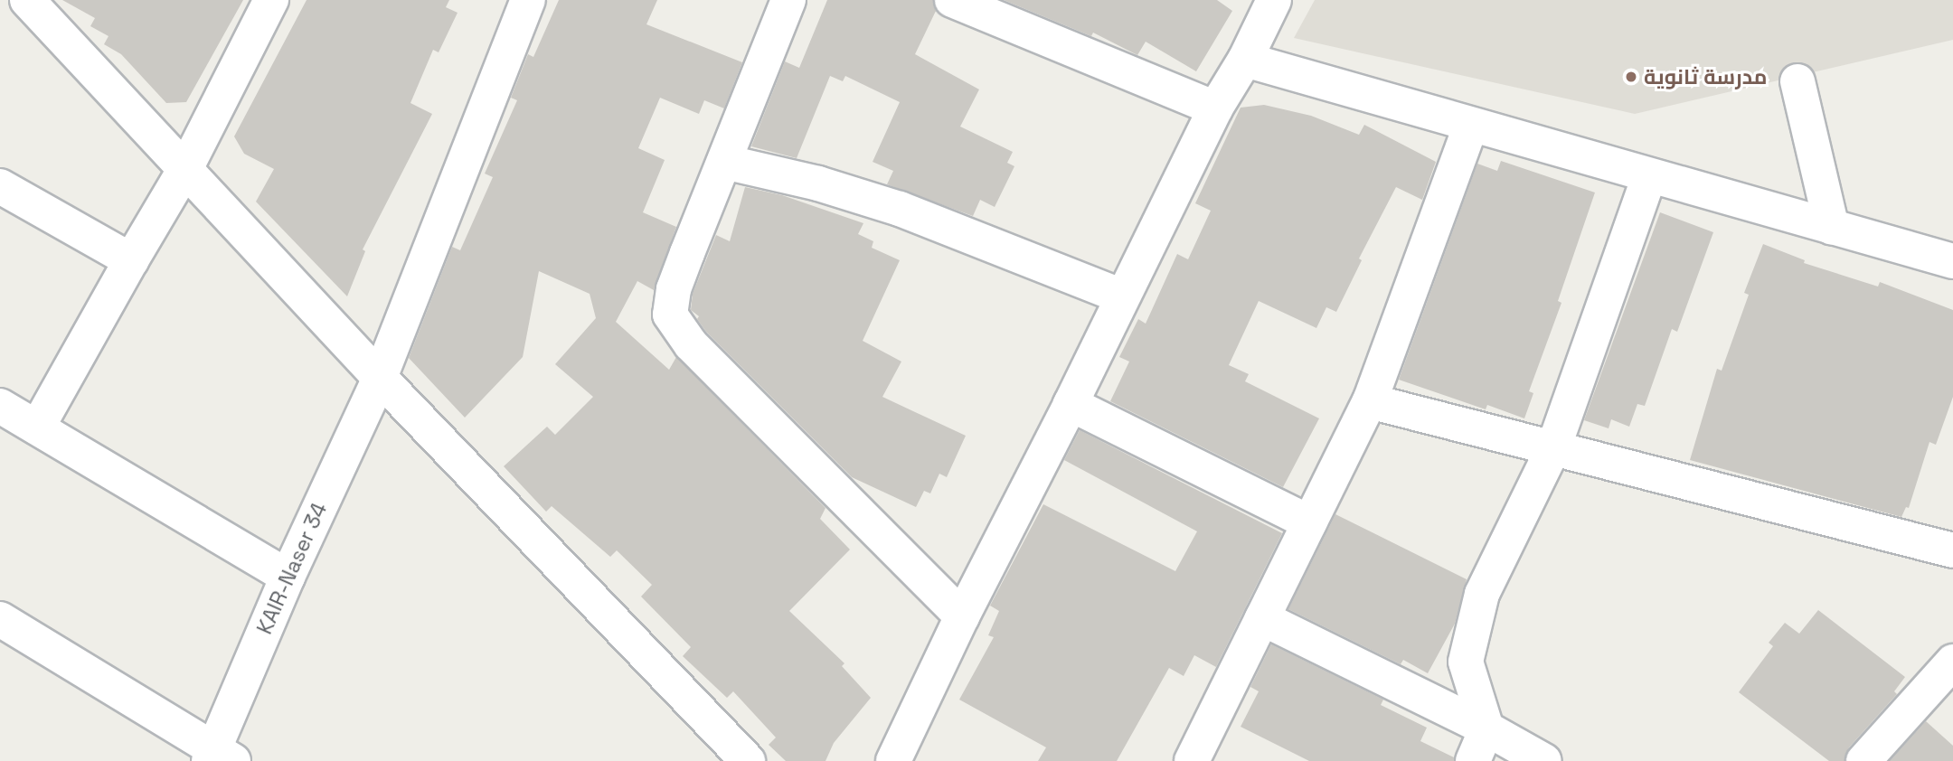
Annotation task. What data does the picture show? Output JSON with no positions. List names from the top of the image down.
{
  "streets": {
    "street": ["KAIR-Naser 34"]
  },
  "places": ["مدرسة ثانوية"]
}
